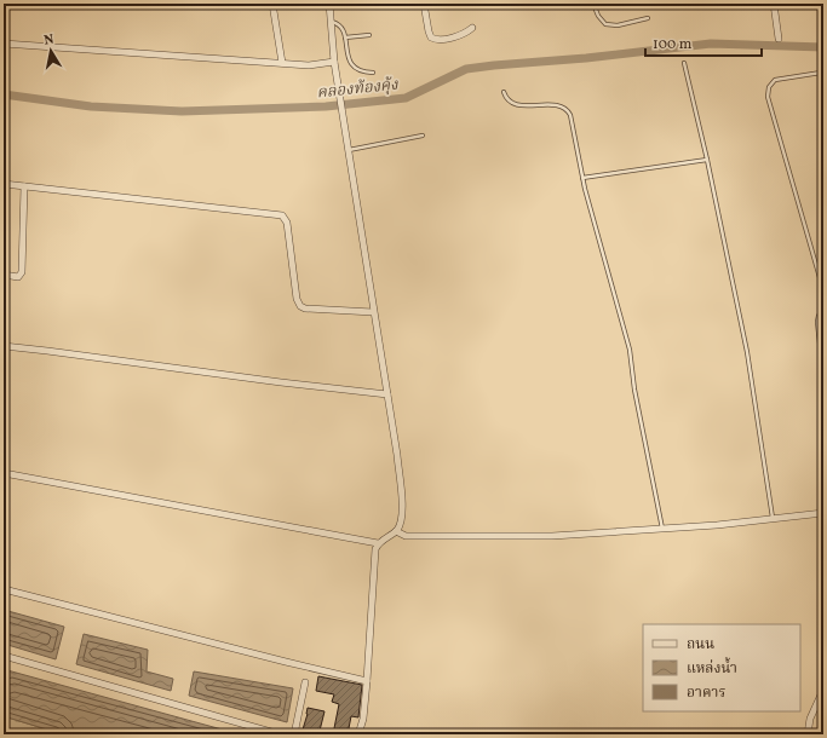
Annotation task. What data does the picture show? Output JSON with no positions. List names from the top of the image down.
{
  "water": ["คลองท้องคุ้ง"],
  "legend": ["ถนน", "แหล่งน้ำ", "อาคาร"],
  "scale_bar": "100 m",
  "north": "top"
}
